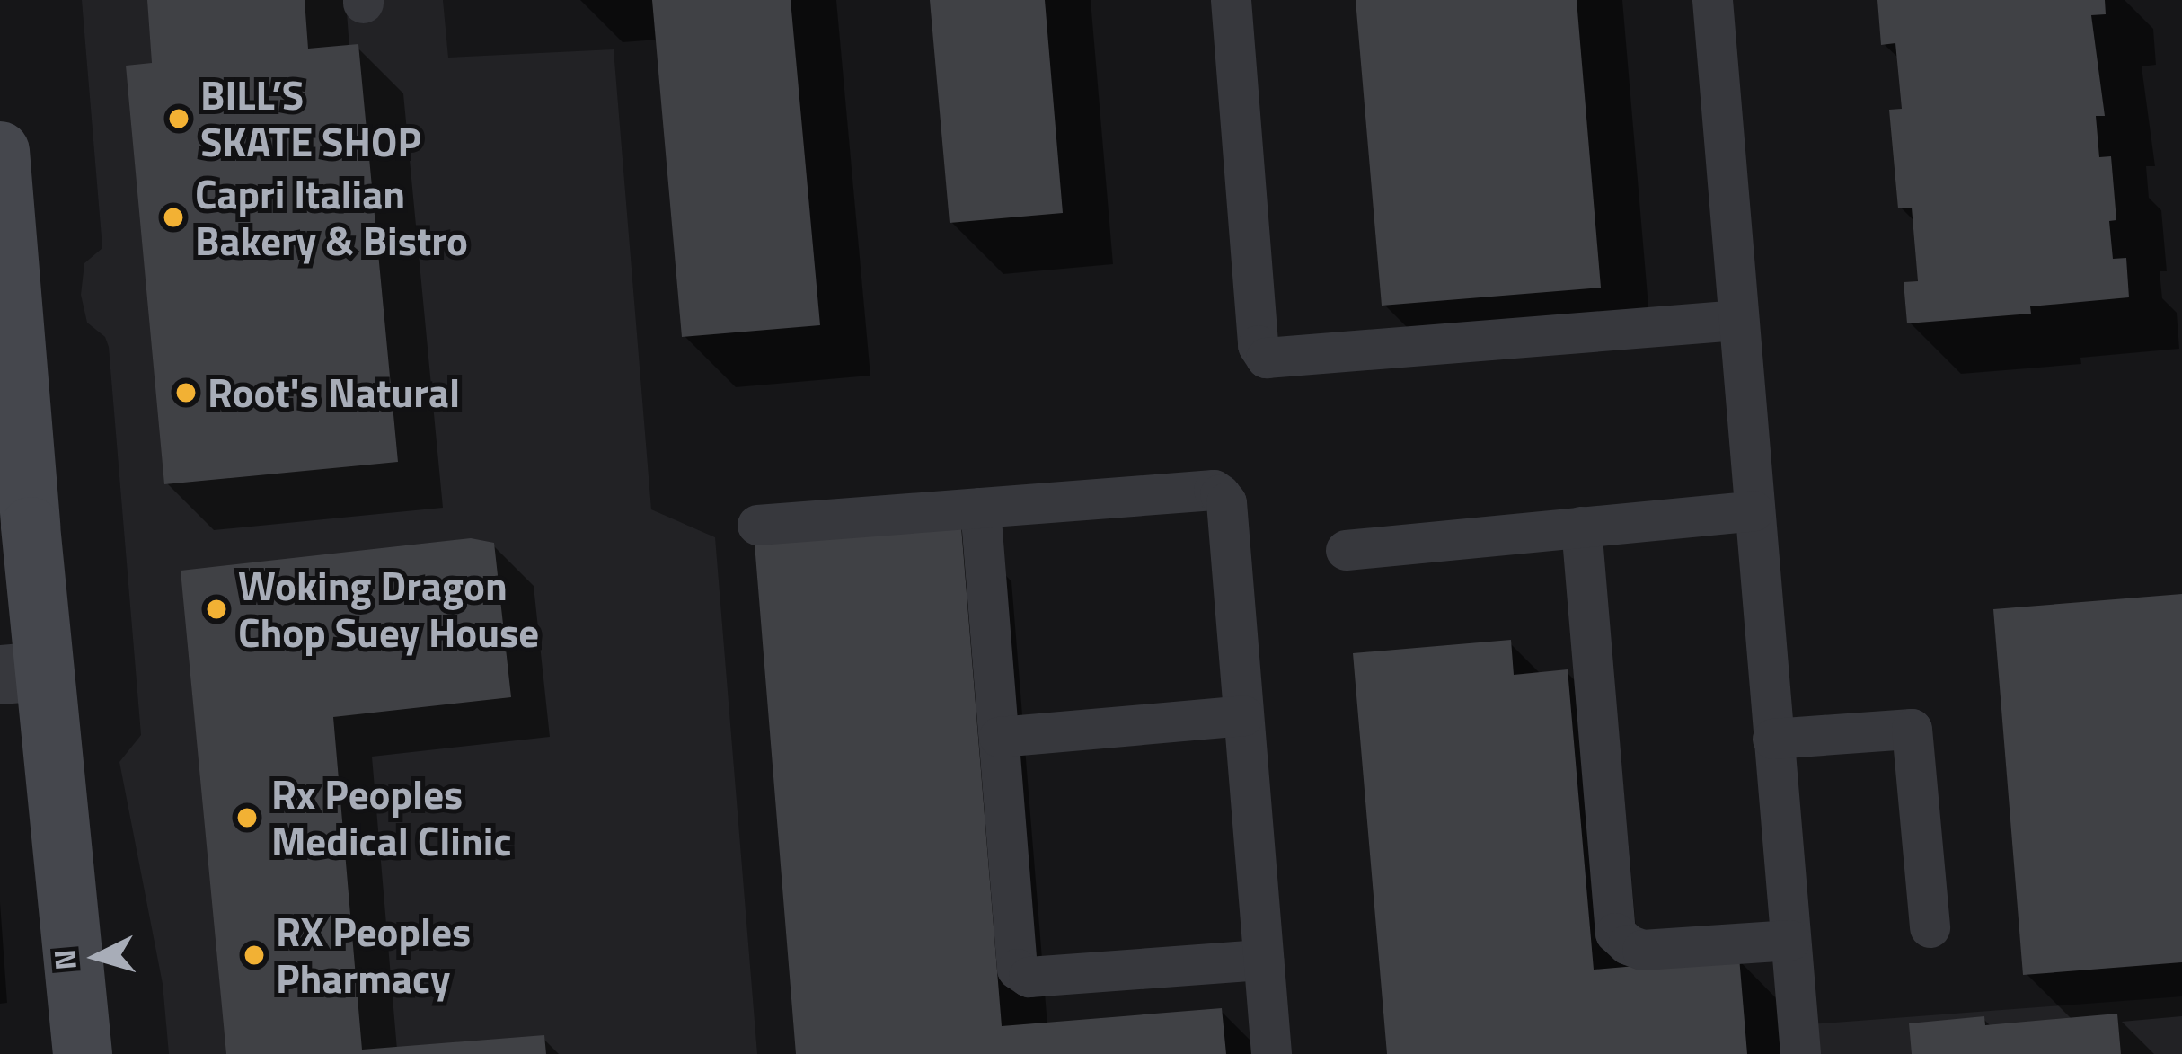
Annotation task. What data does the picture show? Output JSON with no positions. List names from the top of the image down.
{
  "places": [
    "BILL’S SKATE SHOP",
    "Capri Italian Bakery & Bistro",
    "Root's Natural",
    "Woking Dragon Chop Suey House",
    "Rx Peoples Medical Clinic",
    "RX Peoples Pharmacy"
  ],
  "north": "left"
}
